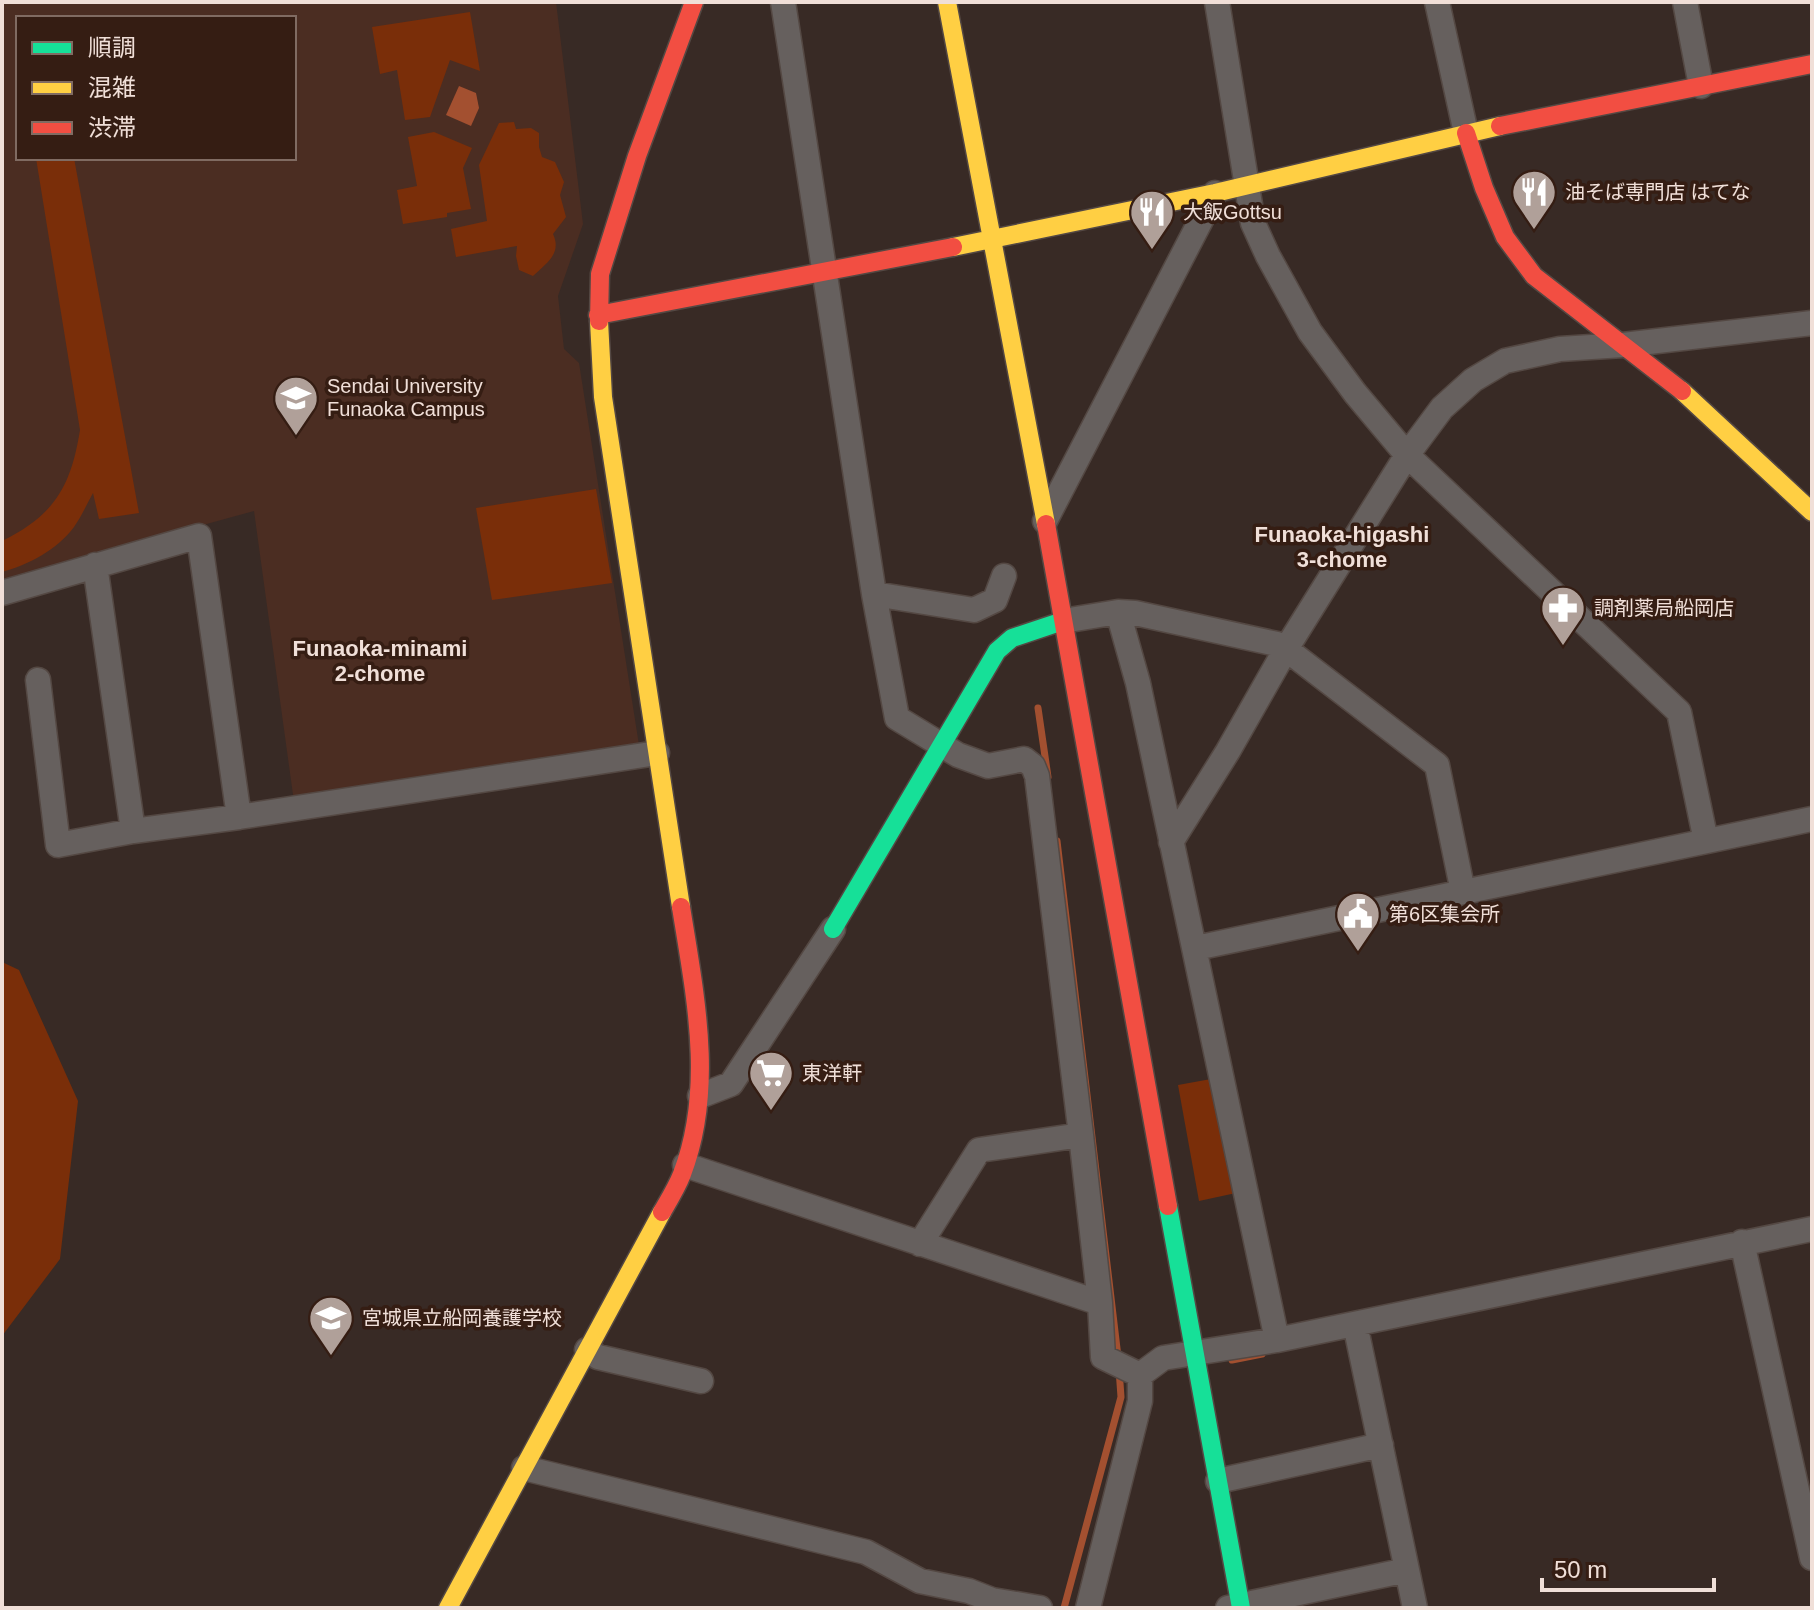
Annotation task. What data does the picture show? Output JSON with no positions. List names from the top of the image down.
{
  "districts": ["Funaoka-higashi 3-chome", "Funaoka-minami 2-chome"],
  "places": {
    "restaurant": ["油そば専門店 はてな", "大飯Gottsu"],
    "school or university": ["Sendai University Funaoka Campus", "宮城県立船岡養護学校"],
    "pharmacy": ["調剤薬局船岡店"],
    "public building": ["第6区集会所"],
    "supermarket": ["東洋軒"]
  },
  "legend": ["順調", "混雑", "渋滞"],
  "scale_bar": "50 m"
}
